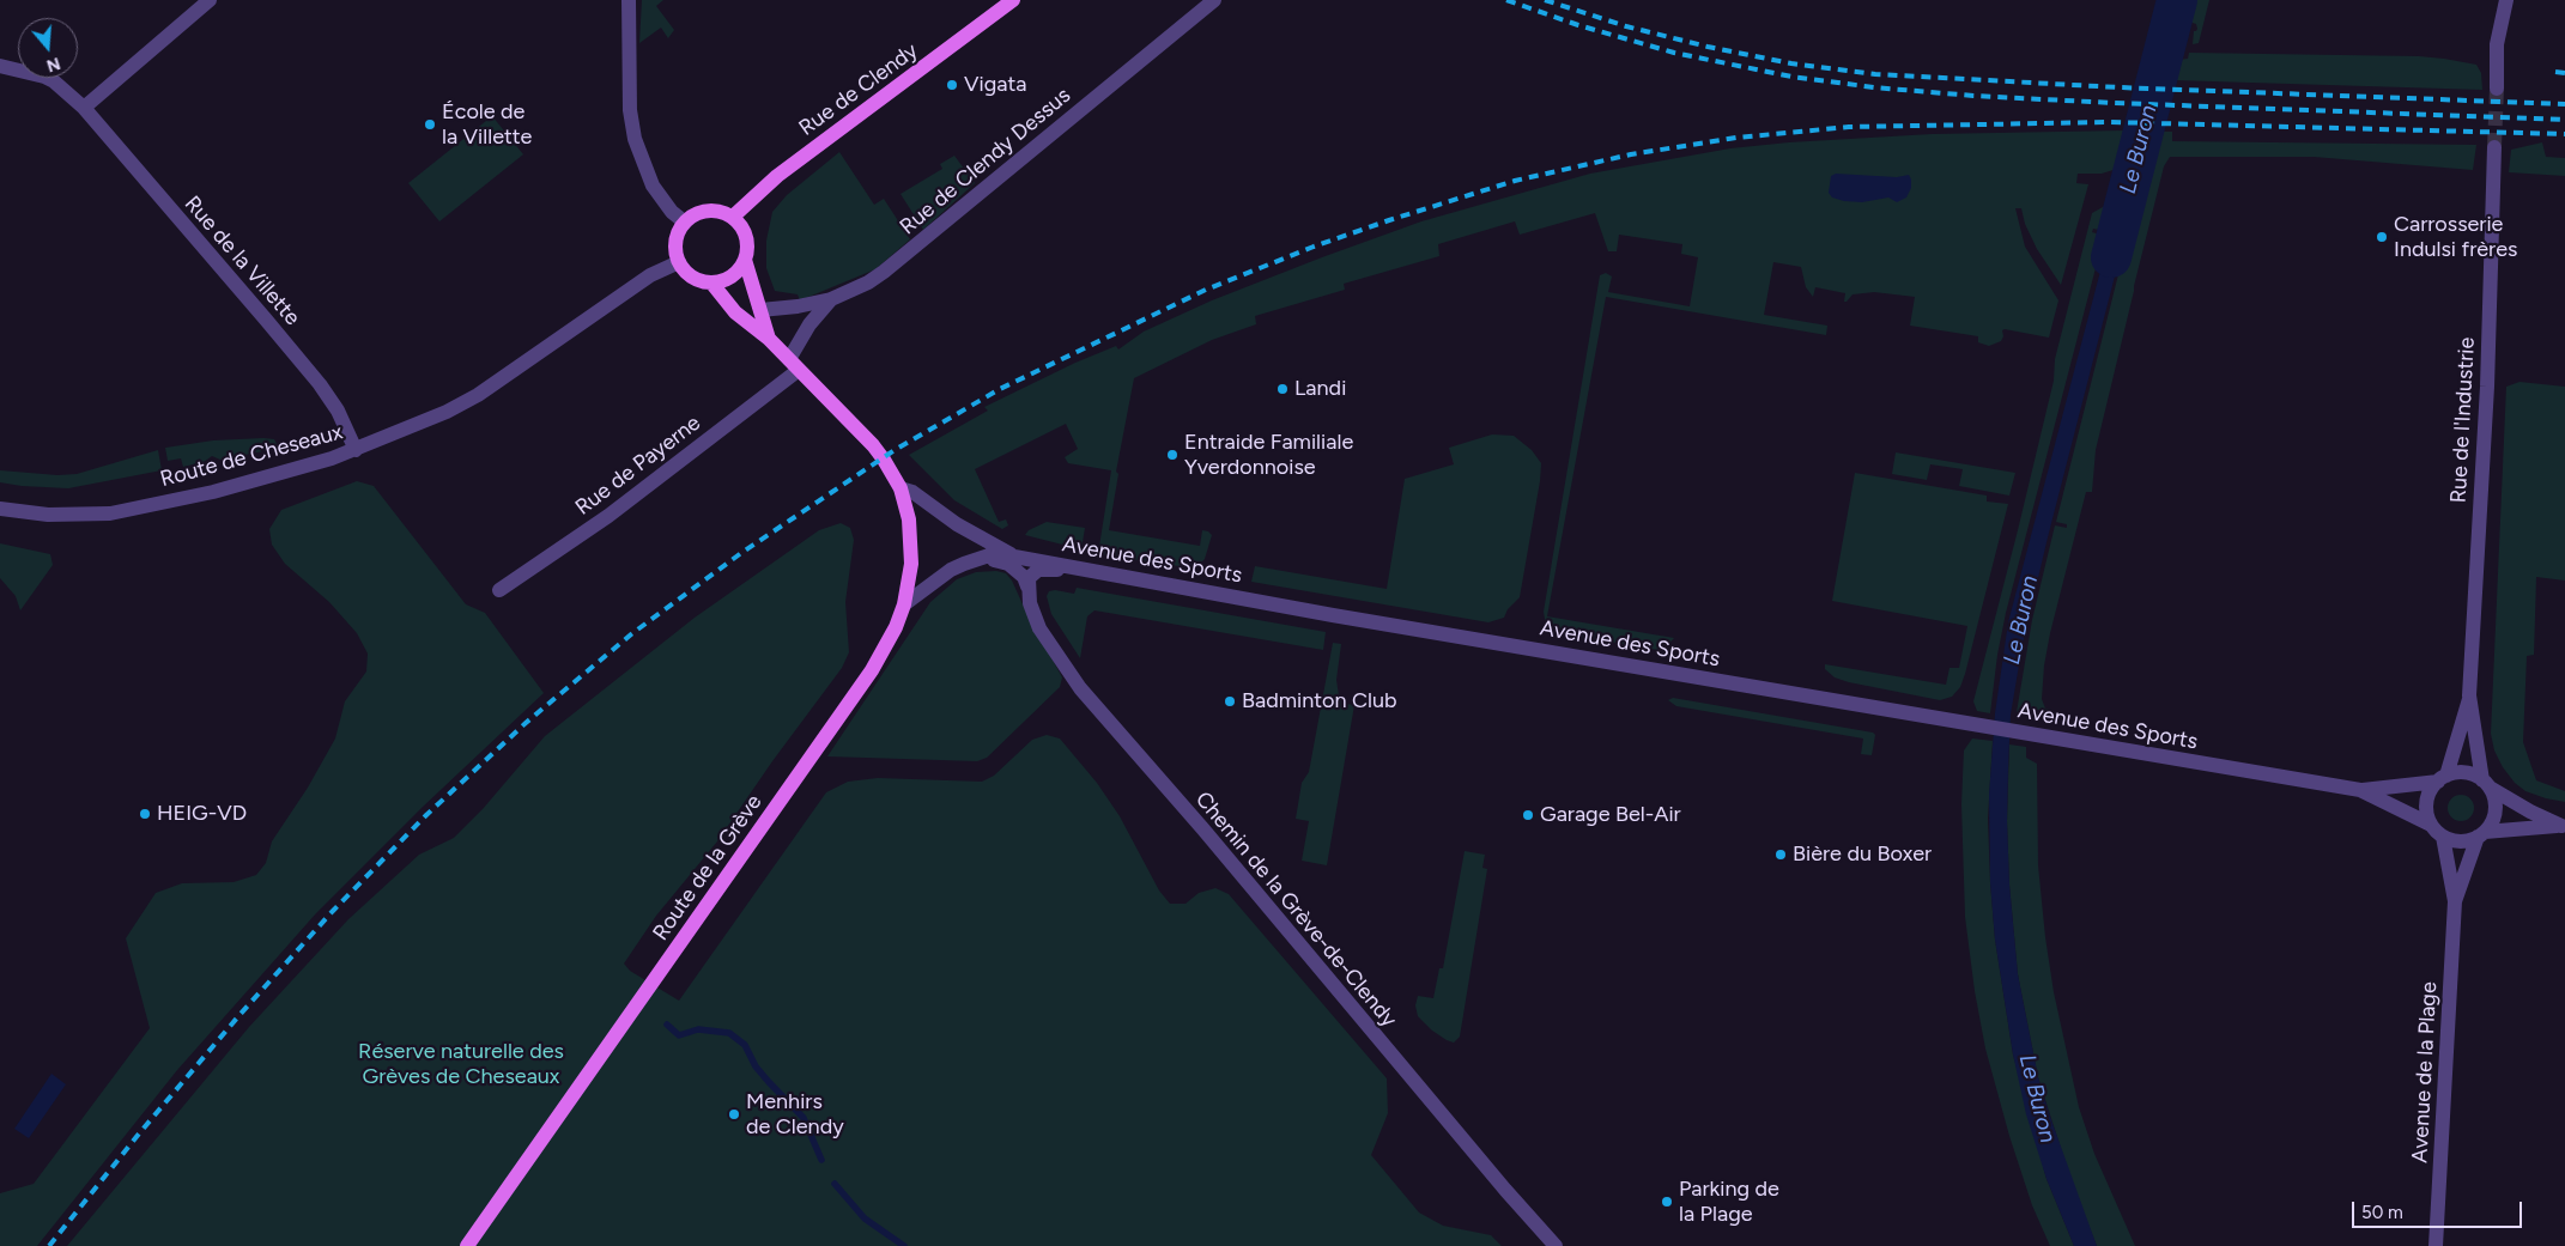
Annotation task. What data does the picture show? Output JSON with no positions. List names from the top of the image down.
{
  "streets": {
    "main road": ["Rue de Clendy", "Route de la Grève"],
    "street": [
      "Rue de Clendy Dessus",
      "Rue de la Villette",
      "Rue de l'Industrie",
      "Route de Cheseaux",
      "Rue de Payerne",
      "Avenue des Sports",
      "Chemin de la Grève-de-Clendy",
      "Avenue de la Plage"
    ]
  },
  "crossings": [
    ["Rue de Clendy", "Route de Cheseaux"],
    ["Rue de Clendy", "Route de la Grève"],
    ["Rue de la Villette", "Route de Cheseaux"],
    ["Rue de l'Industrie", "Avenue des Sports"],
    ["Rue de l'Industrie", "Avenue de la Plage"],
    ["Route de Cheseaux", "Route de la Grève"],
    ["Rue de Payerne", "Route de la Grève"],
    ["Avenue des Sports", "Route de la Grève"],
    ["Avenue des Sports", "Chemin de la Grève-de-Clendy"],
    ["Avenue des Sports", "Avenue de la Plage"]
  ],
  "water": ["Le Buron"],
  "parks": ["Réserve naturelle des Grèves de Cheseaux"],
  "places": [
    "Vigata",
    "École de la Villette",
    "Carrosserie Indulsi frères",
    "Landi",
    "Entraide Familiale Yverdonnoise",
    "Badminton Club",
    "HEIG-VD",
    "Garage Bel-Air",
    "Bière du Boxer",
    "Menhirs de Clendy",
    "Parking de la Plage"
  ],
  "scale_bar": "50 m",
  "north": "bottom"
}
